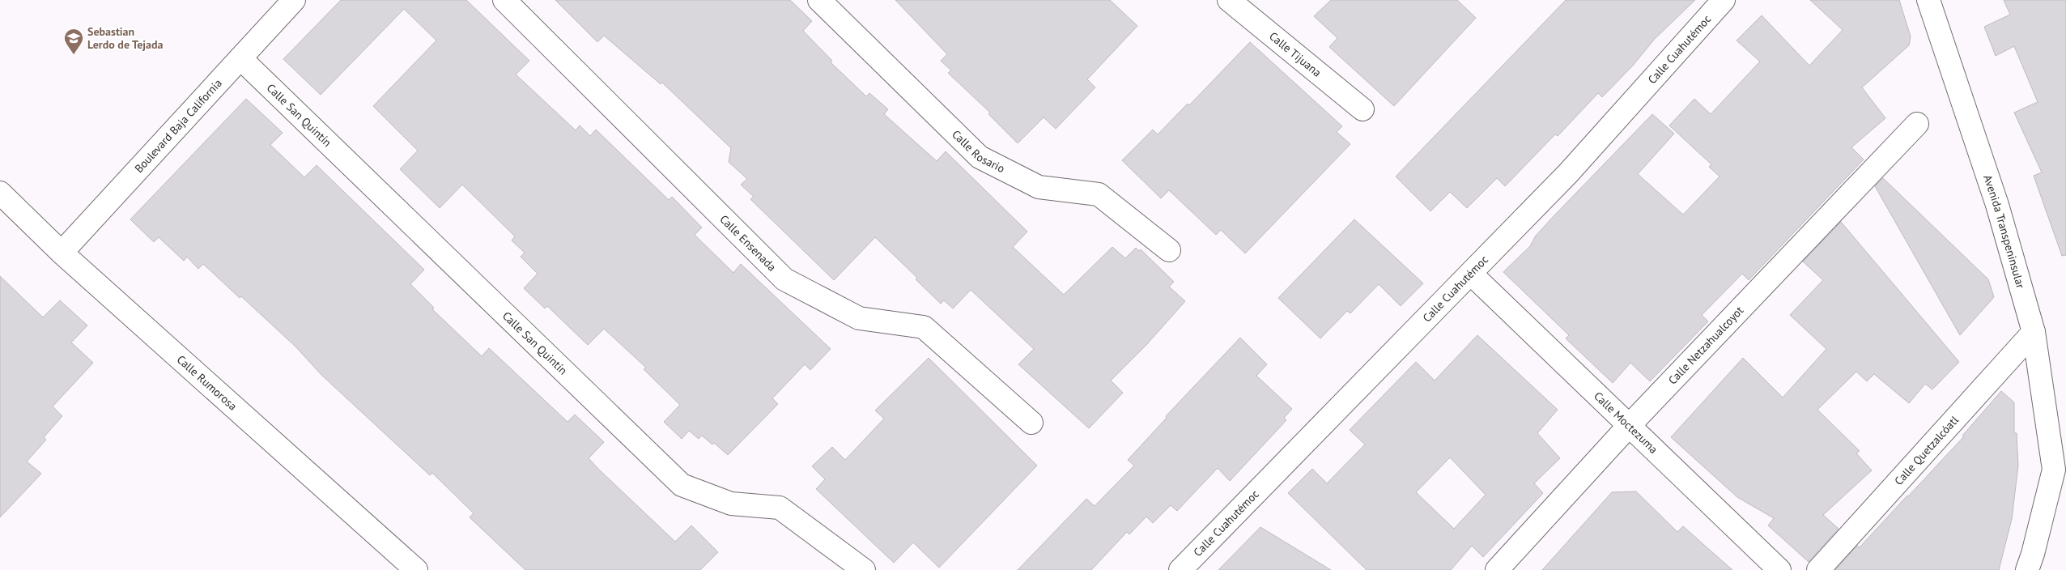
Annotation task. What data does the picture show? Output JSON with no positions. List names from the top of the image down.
{
  "streets": {
    "street": [
      "Calle Cuahutémoc",
      "Calle Tijuana",
      "Calle San Quintín",
      "Boulevard Baja California",
      "Calle Rosario",
      "Avenida Transpeninsular",
      "Calle Ensenada",
      "Calle Netzahualcoyot",
      "Calle Rumorosa",
      "Calle Moctezuma",
      "Calle Quetzalcóatl"
    ]
  },
  "crossings": [
    ["Calle Cuahutémoc", "Calle Moctezuma"],
    ["Calle San Quintín", "Boulevard Baja California"],
    ["Boulevard Baja California", "Calle Rumorosa"],
    ["Avenida Transpeninsular", "Calle Quetzalcóatl"],
    ["Calle Netzahualcoyot", "Calle Moctezuma"]
  ],
  "places": {
    "school or university": ["Sebastian Lerdo de Tejada"]
  }
}
